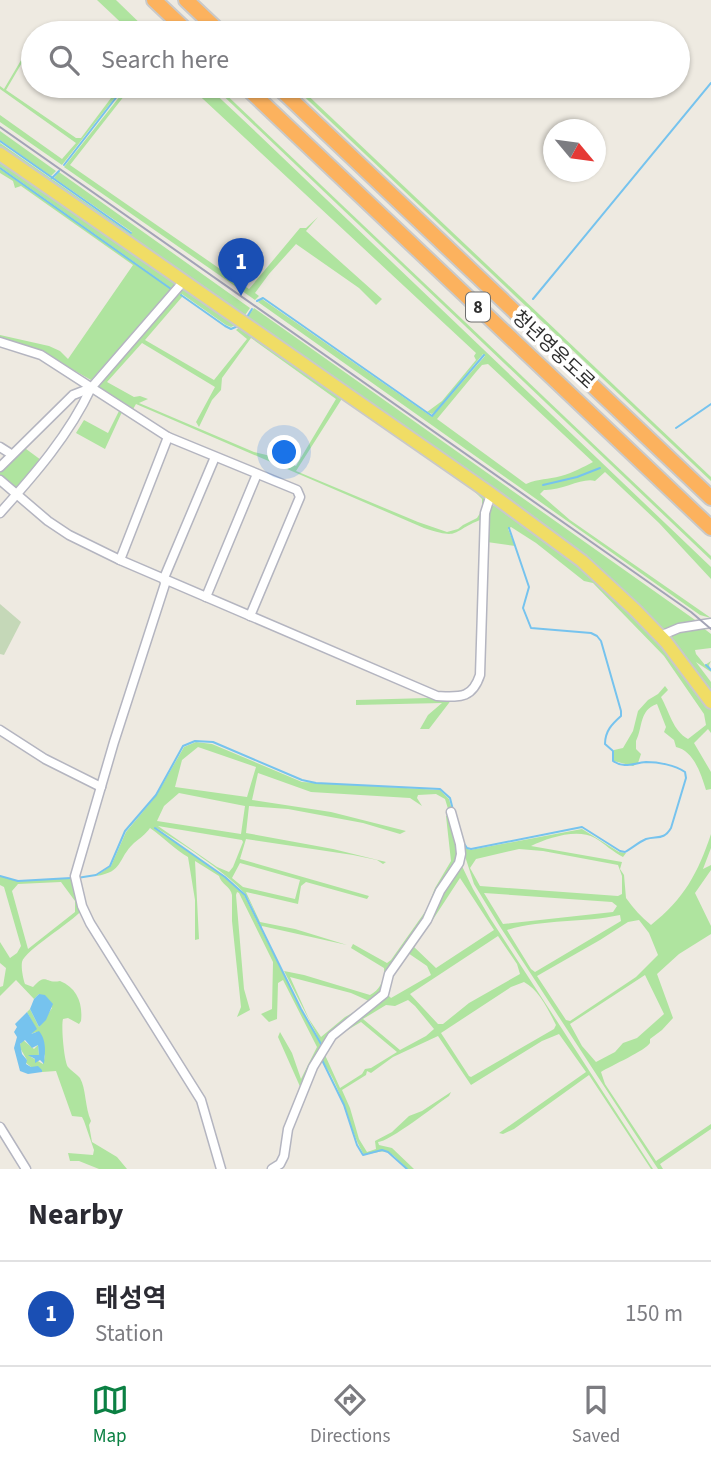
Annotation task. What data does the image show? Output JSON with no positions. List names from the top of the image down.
{
  "streets": {
    "highway": ["8", "청년영웅도로"]
  },
  "north": "bottom right",
  "page": {
    "search": "Search here",
    "pins": "1",
    "heading": "Nearby",
    "list": [
      {
        "mark": "1",
        "name": "태성역",
        "note": "Station",
        "value": "150 m"
      }
    ],
    "nav": ["Map", "Directions", "Saved"]
  }
}
